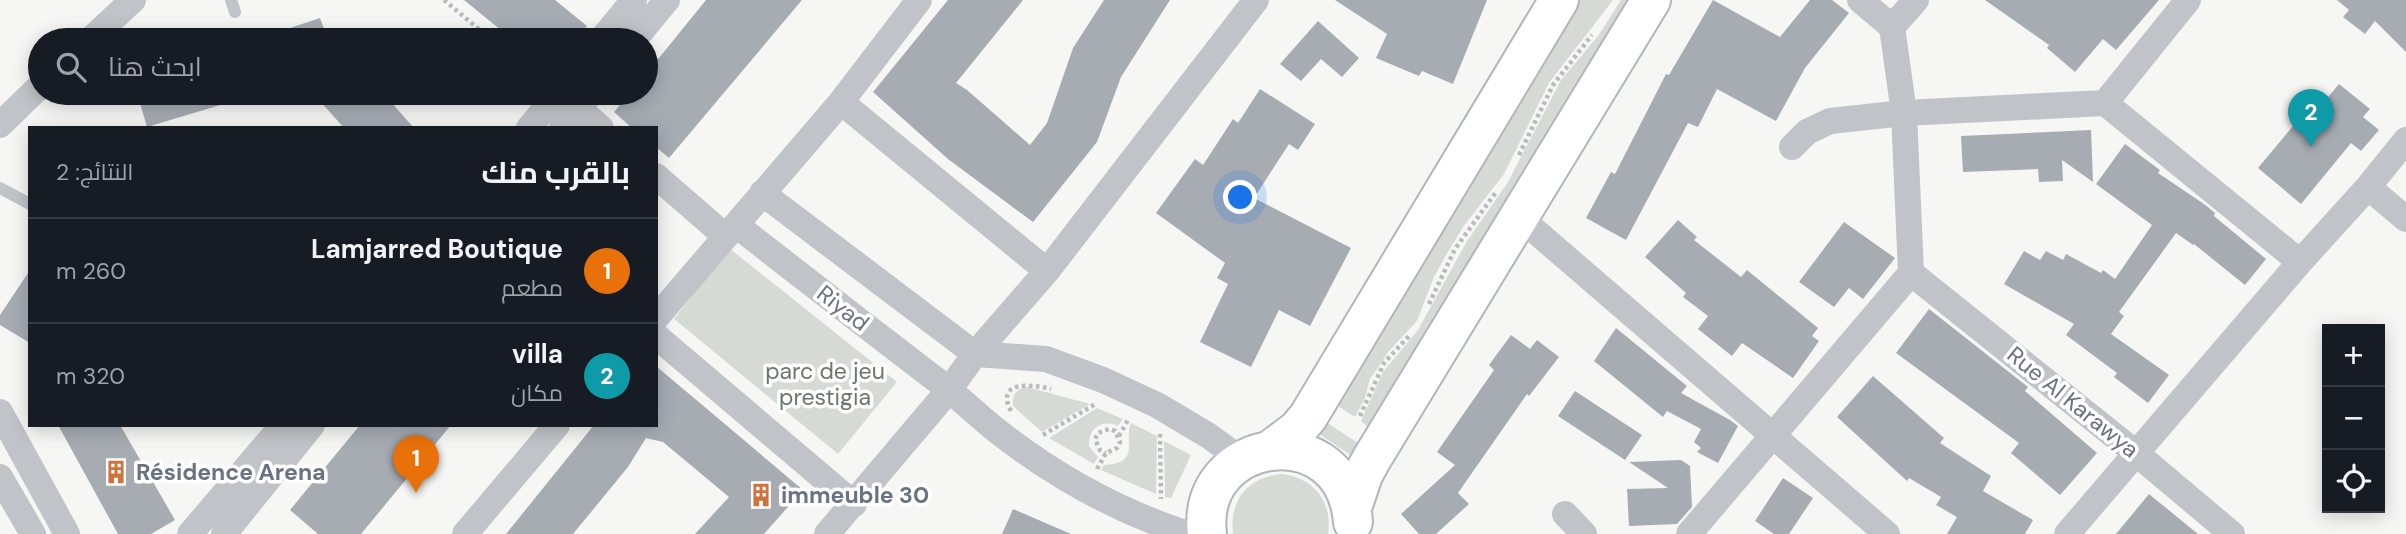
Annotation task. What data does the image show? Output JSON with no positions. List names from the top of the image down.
{
  "streets": {
    "street": ["Riyad", "Rue Al Karawya"]
  },
  "parks": ["parc de jeu prestigia"],
  "places": {
    "building": ["Résidence Arena", "immeuble 30"]
  },
  "page": {
    "search": "ابحث هنا",
    "pins": ["2", "1"],
    "heading": ["بالقرب منك", "النتائج: 2"],
    "list": [
      {
        "mark": "1",
        "name": "Lamjarred Boutique",
        "note": "مطعم",
        "value": "260 m"
      },
      {
        "mark": "2",
        "name": "villa",
        "note": "مكان",
        "value": "320 m"
      }
    ],
    "map_buttons": ["+", "−"]
  }
}
